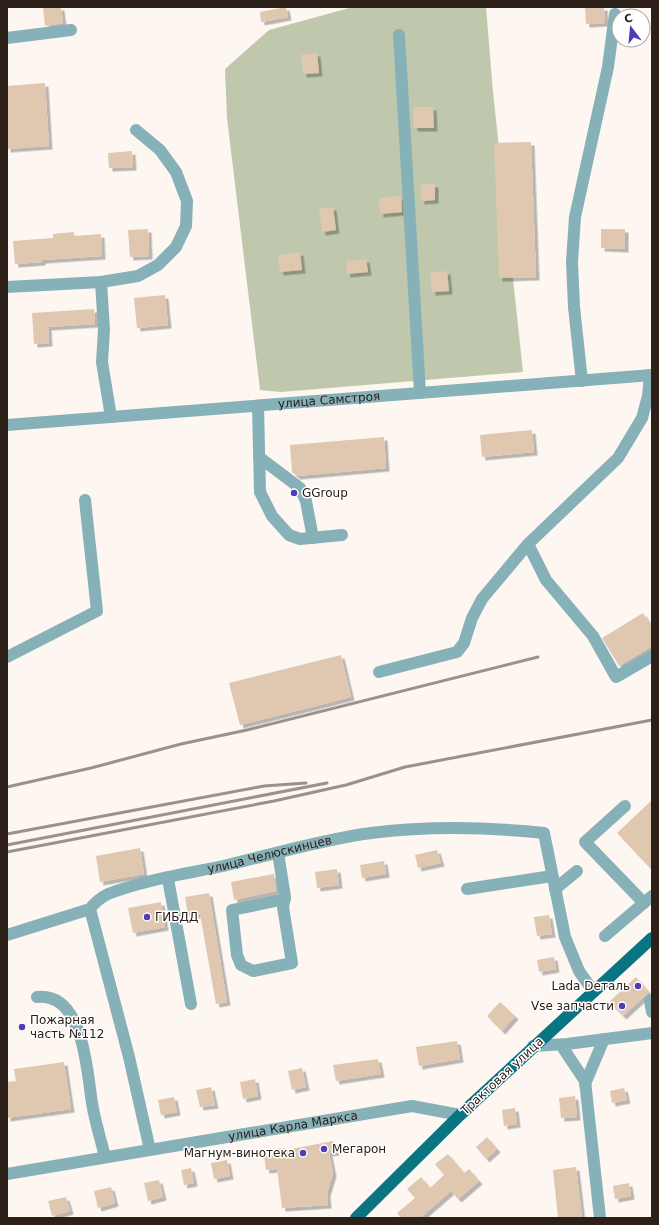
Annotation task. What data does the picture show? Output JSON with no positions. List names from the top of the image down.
{
  "streets": {
    "main road": ["Трактовая улица"],
    "street": ["улица Самстроя", "улица Челюскинцев", "улица Карла Маркса"]
  },
  "crossings": [
    ["Трактовая улица", "улица Карла Маркса"]
  ],
  "places": [
    "GGroup",
    "ГИБДД",
    "Lada Dеталь",
    "Vse запчасти",
    "Пожарная часть №112",
    "Мегарон",
    "Магнум-винотека"
  ],
  "north": "top"
}
